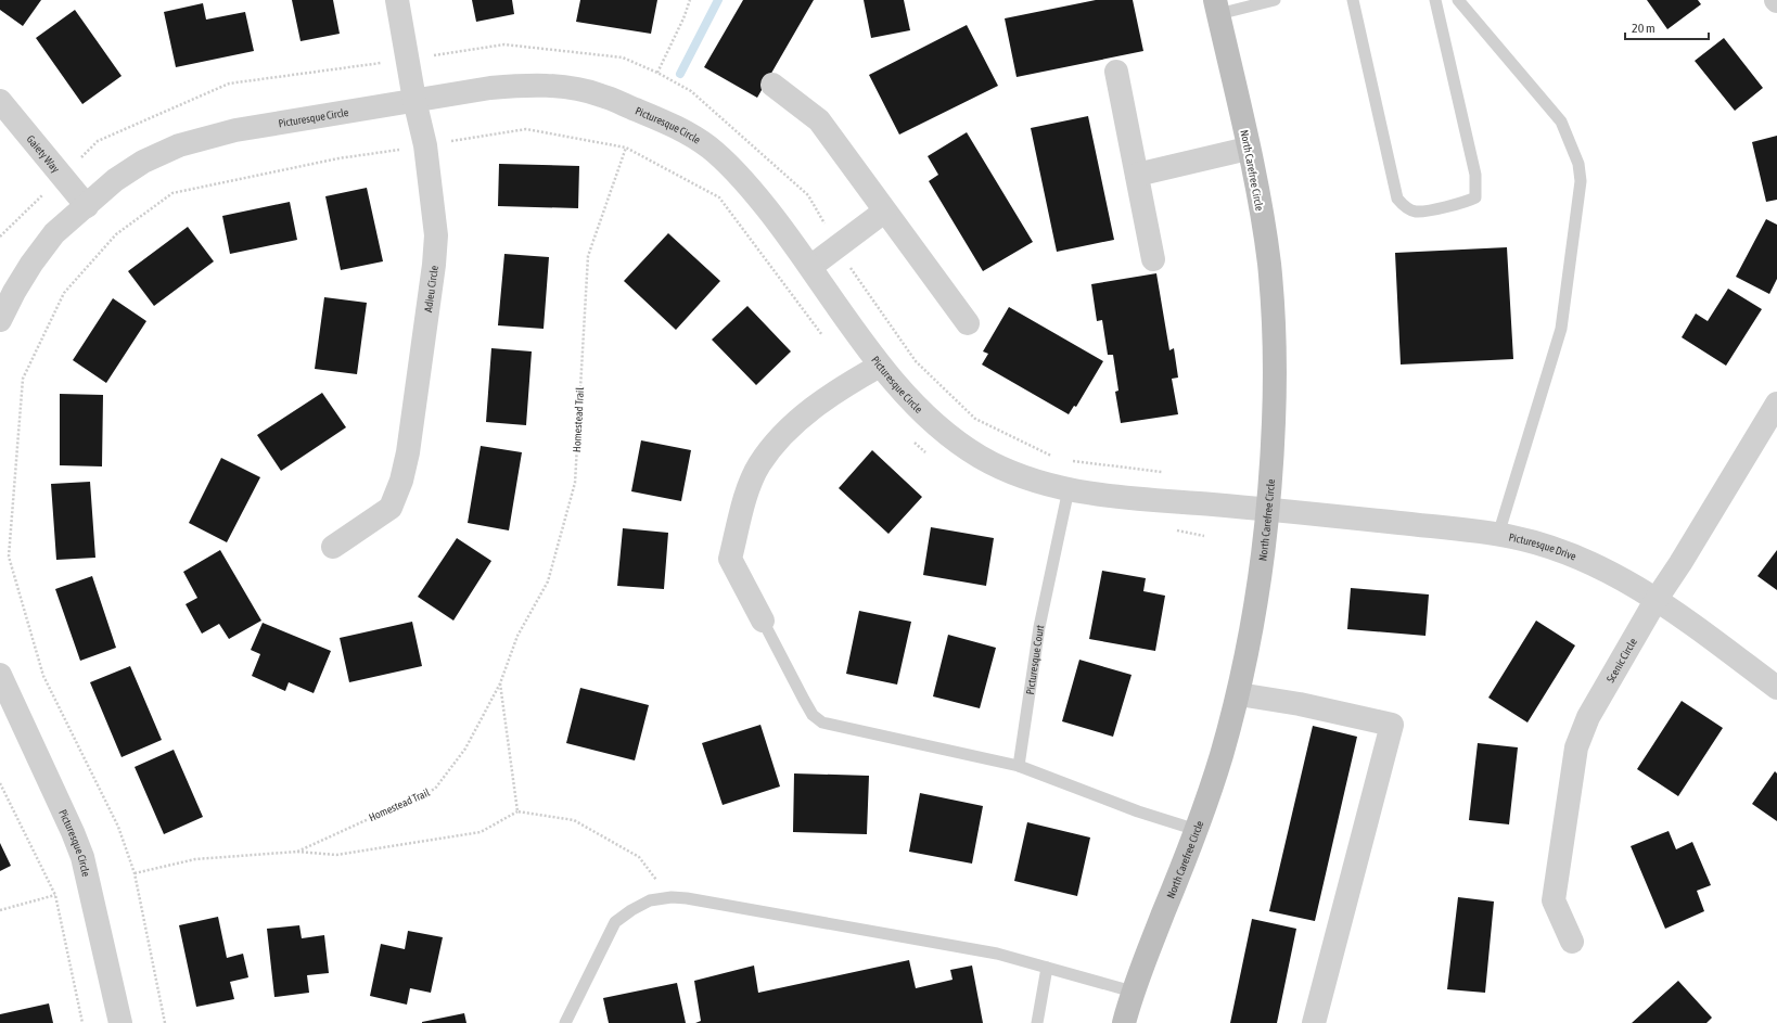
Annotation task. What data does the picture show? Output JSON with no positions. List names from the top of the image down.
{
  "streets": {
    "main road": ["North Carefree Circle"],
    "street": [
      "Picturesque Circle",
      "Gaiety Way",
      "Adieu Circle",
      "Picturesque Drive",
      "Scenic Circle"
    ],
    "lane": ["Picturesque Court"],
    "path": ["Homestead Trail"]
  },
  "crossings": [
    ["Picturesque Circle", "Gaiety Way"],
    ["Picturesque Circle", "North Carefree Circle"],
    ["Picturesque Circle", "Adieu Circle"],
    ["Picturesque Circle", "Picturesque Drive"],
    ["Picturesque Circle", "Picturesque Court"],
    ["North Carefree Circle", "Picturesque Drive"],
    ["Picturesque Drive", "Scenic Circle"]
  ],
  "scale_bar": "20 m"
}
